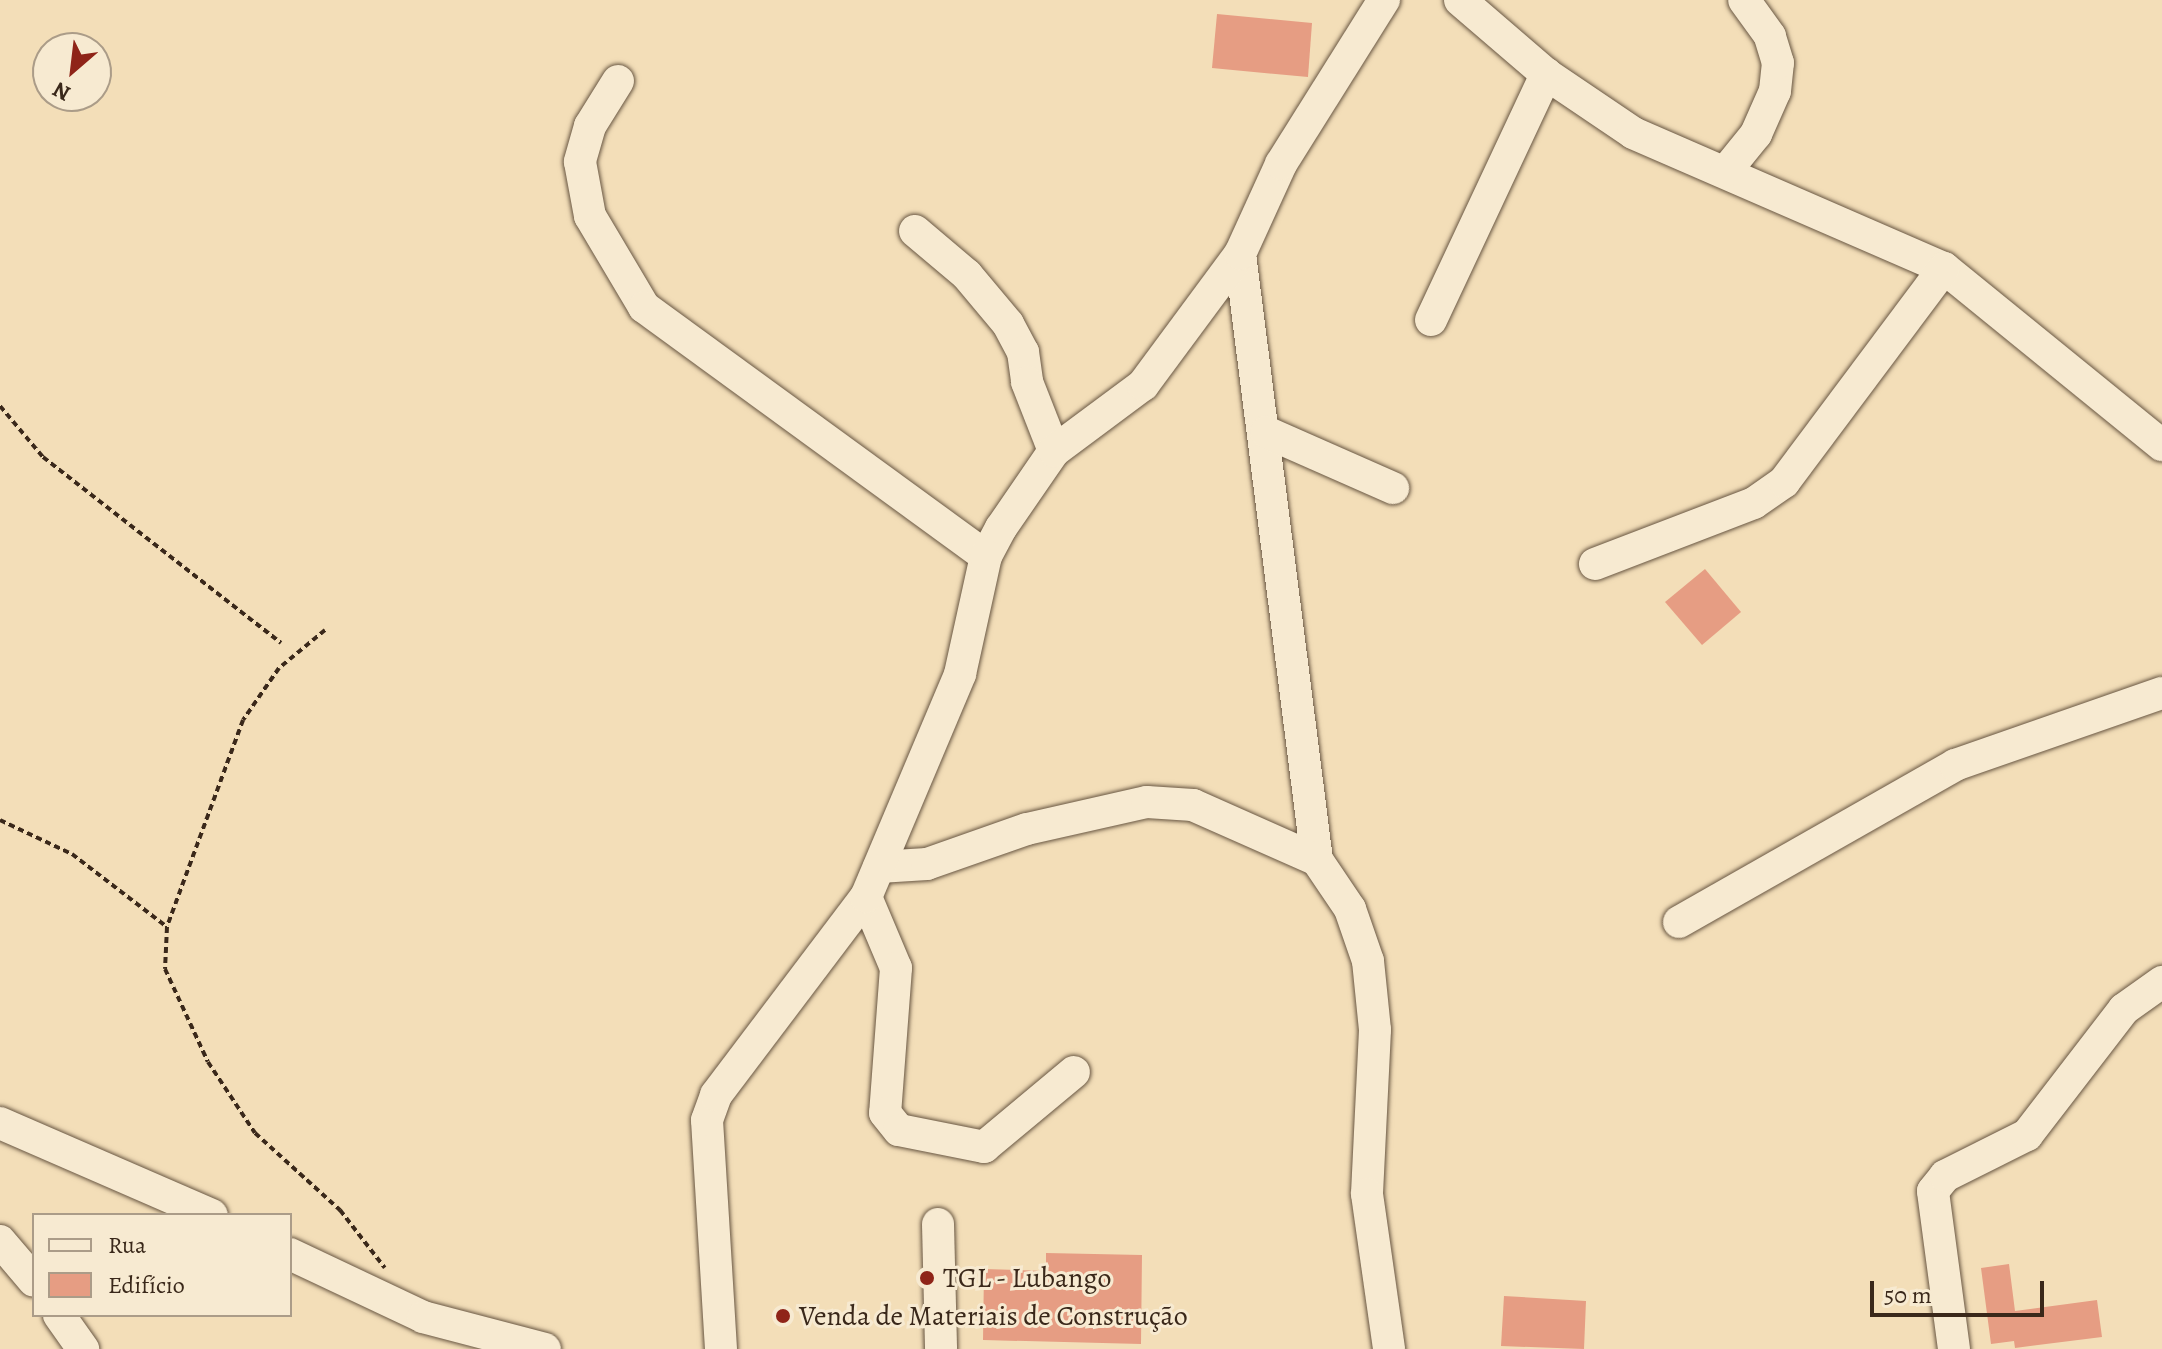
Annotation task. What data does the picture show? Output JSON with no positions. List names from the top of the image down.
{
  "places": ["TGL - Lubango", "Venda de Materiais de Construção"],
  "legend": ["Rua", "Edifício"],
  "scale_bar": "50 m",
  "north": "bottom left"
}
